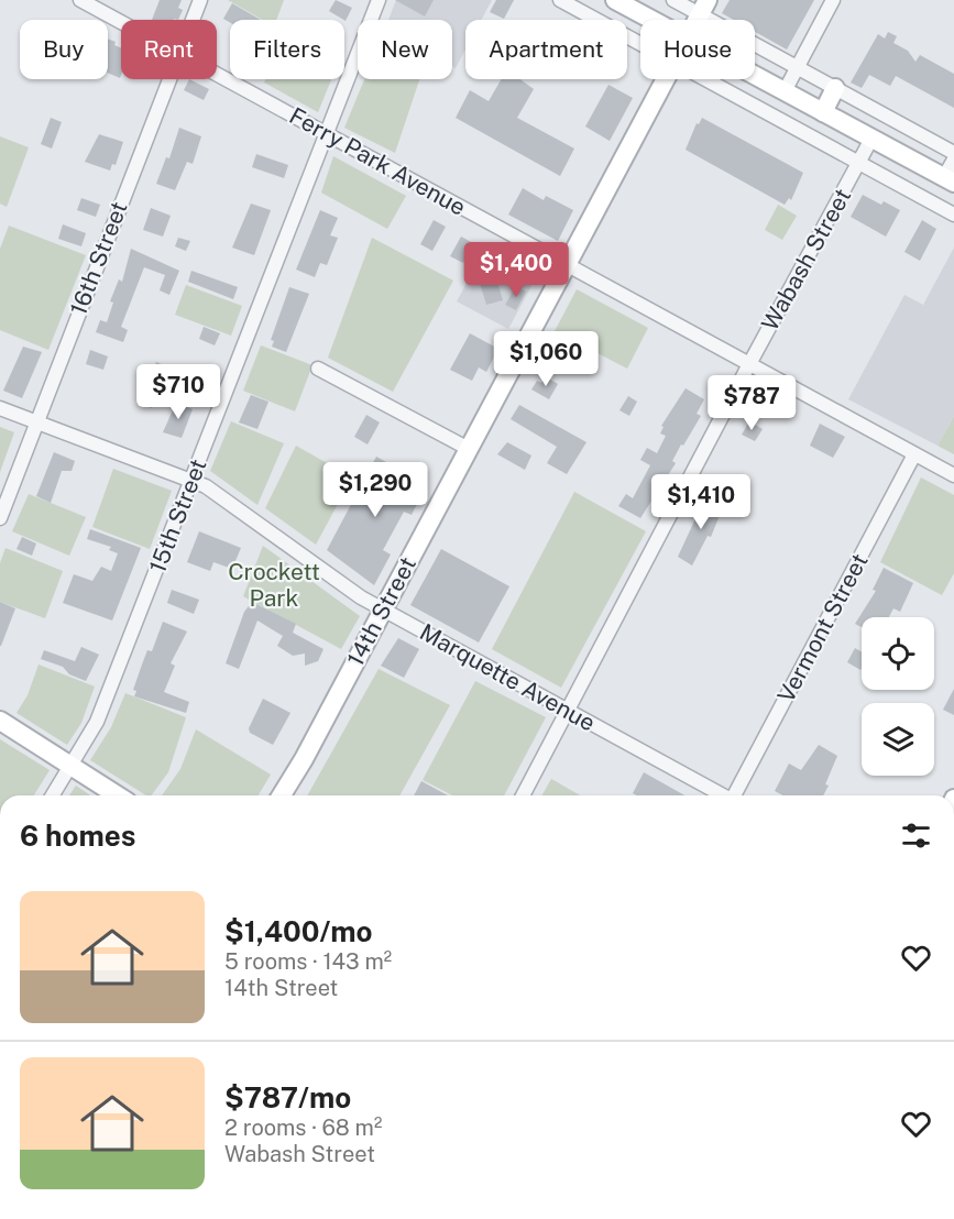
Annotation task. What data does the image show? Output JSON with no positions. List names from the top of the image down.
{
  "streets": {
    "street": [
      "Ferry Park Avenue",
      "16th Street",
      "Wabash Street",
      "15th Street",
      "14th Street",
      "Vermont Street",
      "Marquette Avenue"
    ]
  },
  "crossings": [
    ["Ferry Park Avenue", "Wabash Street"],
    ["Ferry Park Avenue", "15th Street"],
    ["Ferry Park Avenue", "14th Street"],
    ["Ferry Park Avenue", "Vermont Street"],
    ["16th Street", "Marquette Avenue"],
    ["Wabash Street", "Marquette Avenue"],
    ["15th Street", "Marquette Avenue"],
    ["14th Street", "Marquette Avenue"]
  ],
  "parks": ["Crockett Park"],
  "page": {
    "chip": [
      "Buy",
      "Rent",
      "Filters",
      "New",
      "Apartment",
      "House"
    ],
    "price": [
      "$1,400",
      "$1,060",
      "$710",
      "$787",
      "$1,290",
      "$1,410"
    ],
    "heading": "6 homes",
    "list": [
      {
        "name": "$1,400/mo",
        "note": "5 rooms · 143 m² · 14th Street"
      },
      {
        "name": "$787/mo",
        "note": "2 rooms · 68 m² · Wabash Street"
      }
    ]
  }
}
